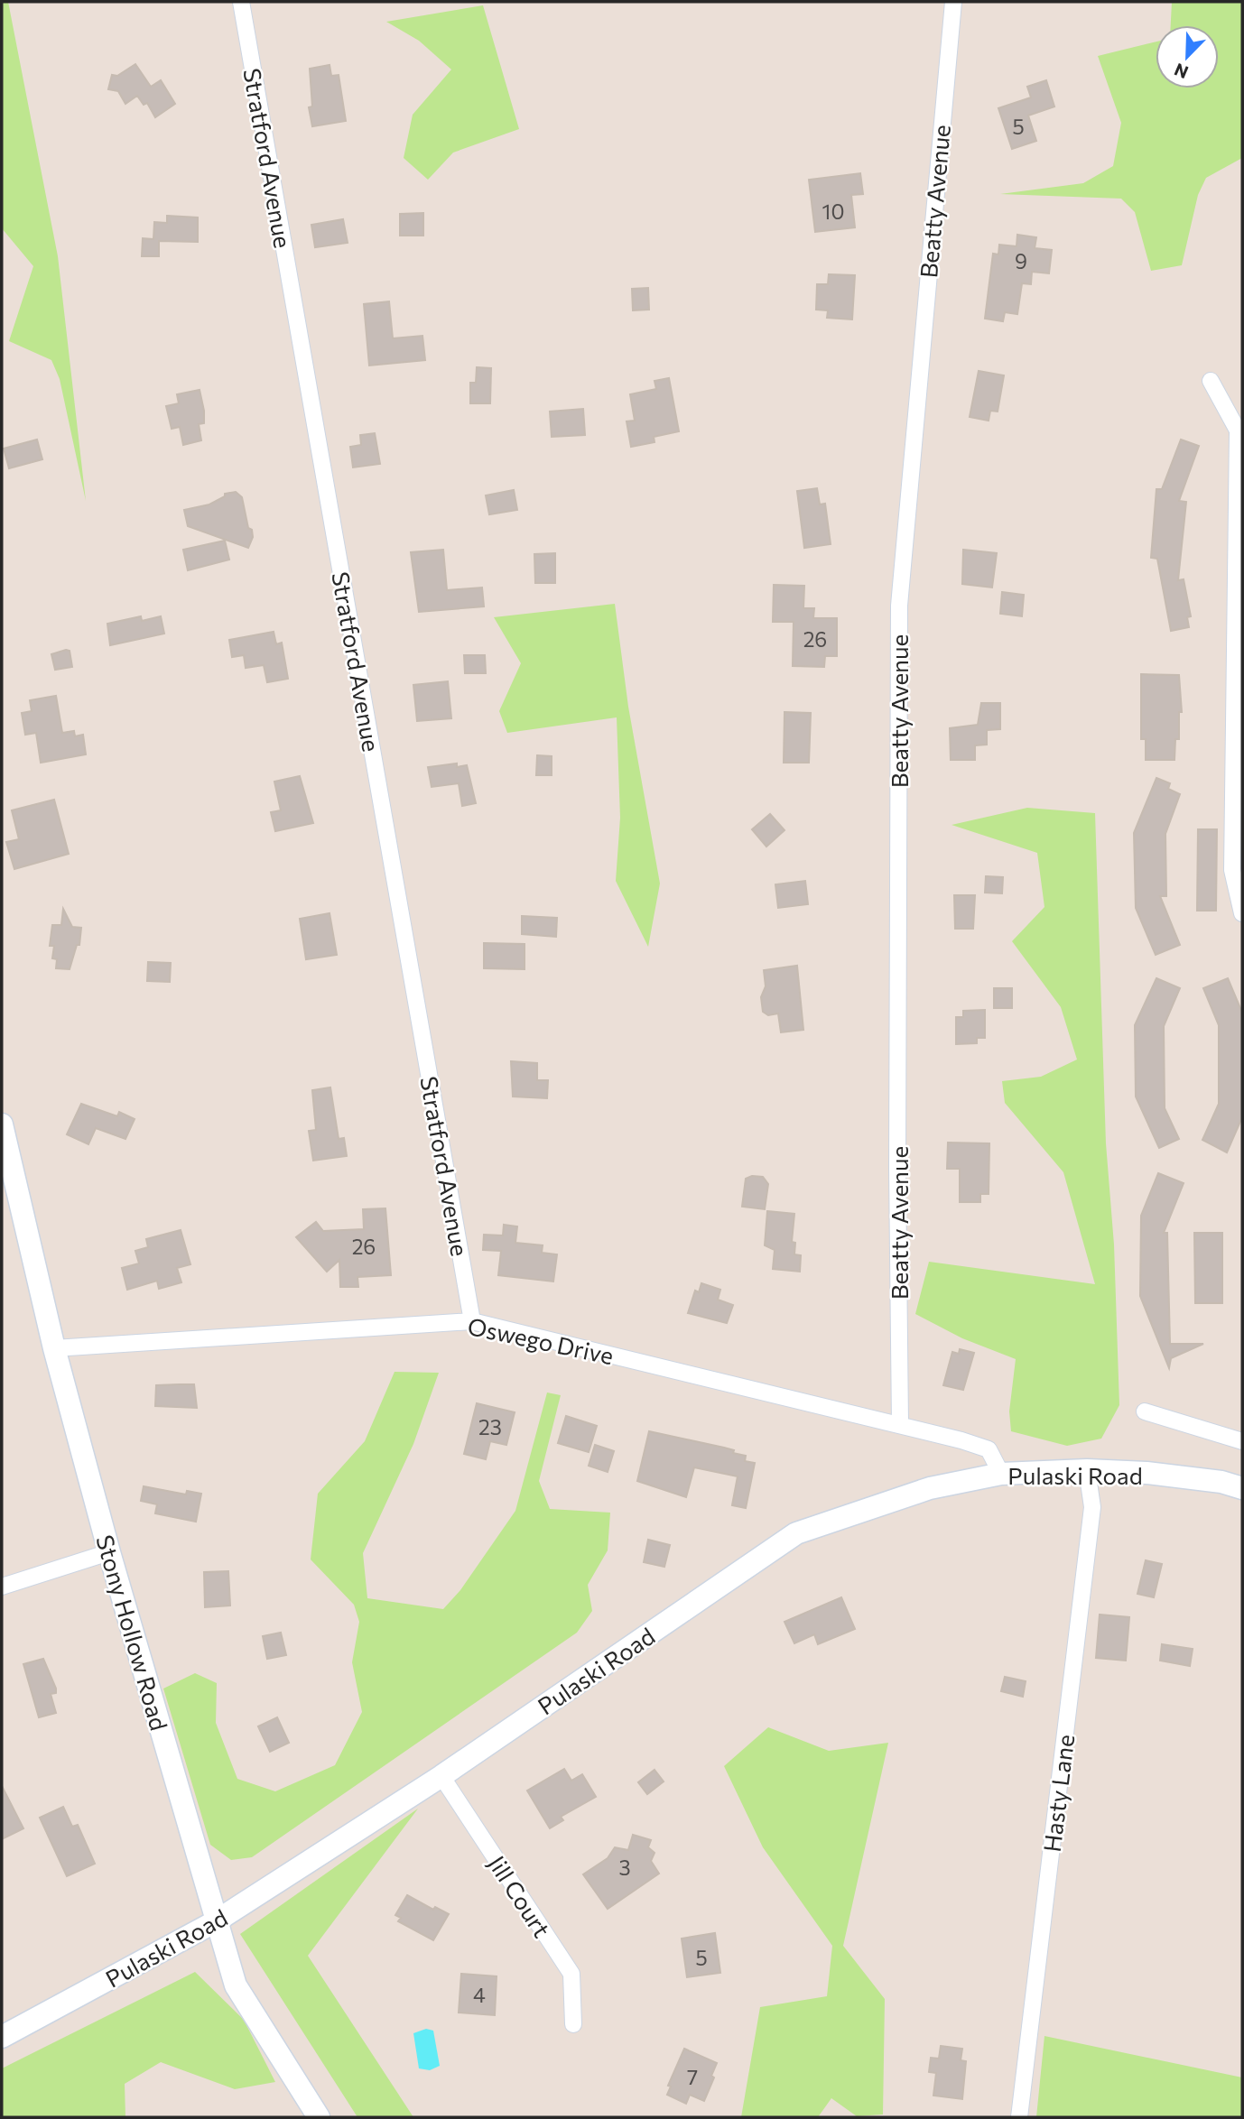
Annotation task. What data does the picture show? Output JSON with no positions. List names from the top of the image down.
{
  "streets": {
    "main road": ["Pulaski Road", "Stony Hollow Road"],
    "street": [
      "Stratford Avenue",
      "Beatty Avenue",
      "Oswego Drive",
      "Hasty Lane",
      "Jill Court"
    ]
  },
  "crossings": [
    ["Stratford Avenue", "Oswego Drive"],
    ["Beatty Avenue", "Oswego Drive"],
    ["Oswego Drive", "Pulaski Road"],
    ["Oswego Drive", "Stony Hollow Road"],
    ["Pulaski Road", "Stony Hollow Road"],
    ["Pulaski Road", "Hasty Lane"],
    ["Pulaski Road", "Jill Court"]
  ],
  "house_numbers": [
    "5",
    "10",
    "9",
    "26",
    "26",
    "23",
    "3",
    "5",
    "4",
    "7"
  ],
  "north": "bottom left"
}
